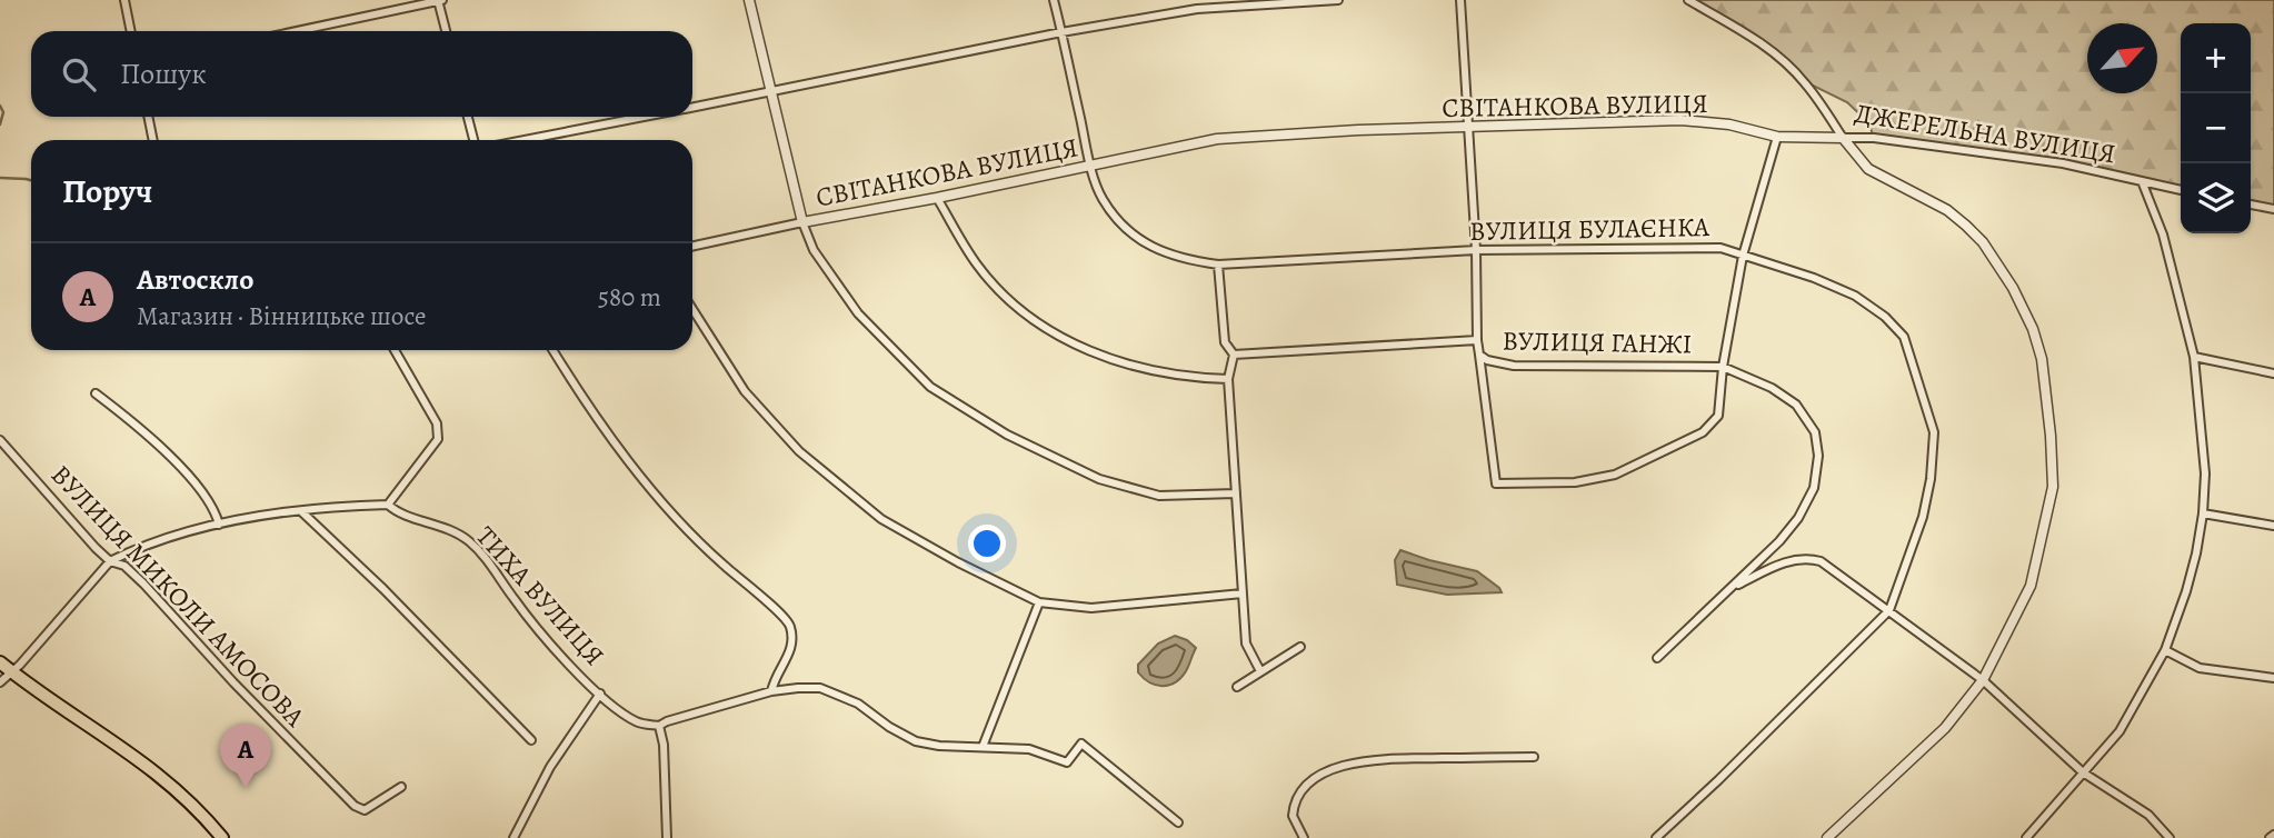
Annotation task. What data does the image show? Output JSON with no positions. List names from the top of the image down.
{
  "streets": {
    "street": [
      "СВІТАНКОВА ВУЛИЦЯ",
      "ДЖЕРЕЛЬНА ВУЛИЦЯ",
      "ВУЛИЦЯ БУЛАЄНКА",
      "ВУЛИЦЯ ГАНЖІ",
      "ВУЛИЦЯ МИКОЛИ АМОСОВА",
      "ТИХА ВУЛИЦЯ"
    ]
  },
  "crossings": [
    ["СВІТАНКОВА ВУЛИЦЯ", "ДЖЕРЕЛЬНА ВУЛИЦЯ"],
    ["СВІТАНКОВА ВУЛИЦЯ", "ВУЛИЦЯ БУЛАЄНКА"]
  ],
  "north": "top right",
  "page": {
    "map_buttons": ["+", "−"],
    "search": "Пошук",
    "heading": "Поруч",
    "list": [
      {
        "mark": "A",
        "name": "Автоскло",
        "note": "Магазин · Вінницьке шосе",
        "value": "580 m"
      }
    ],
    "pins": "A"
  }
}
